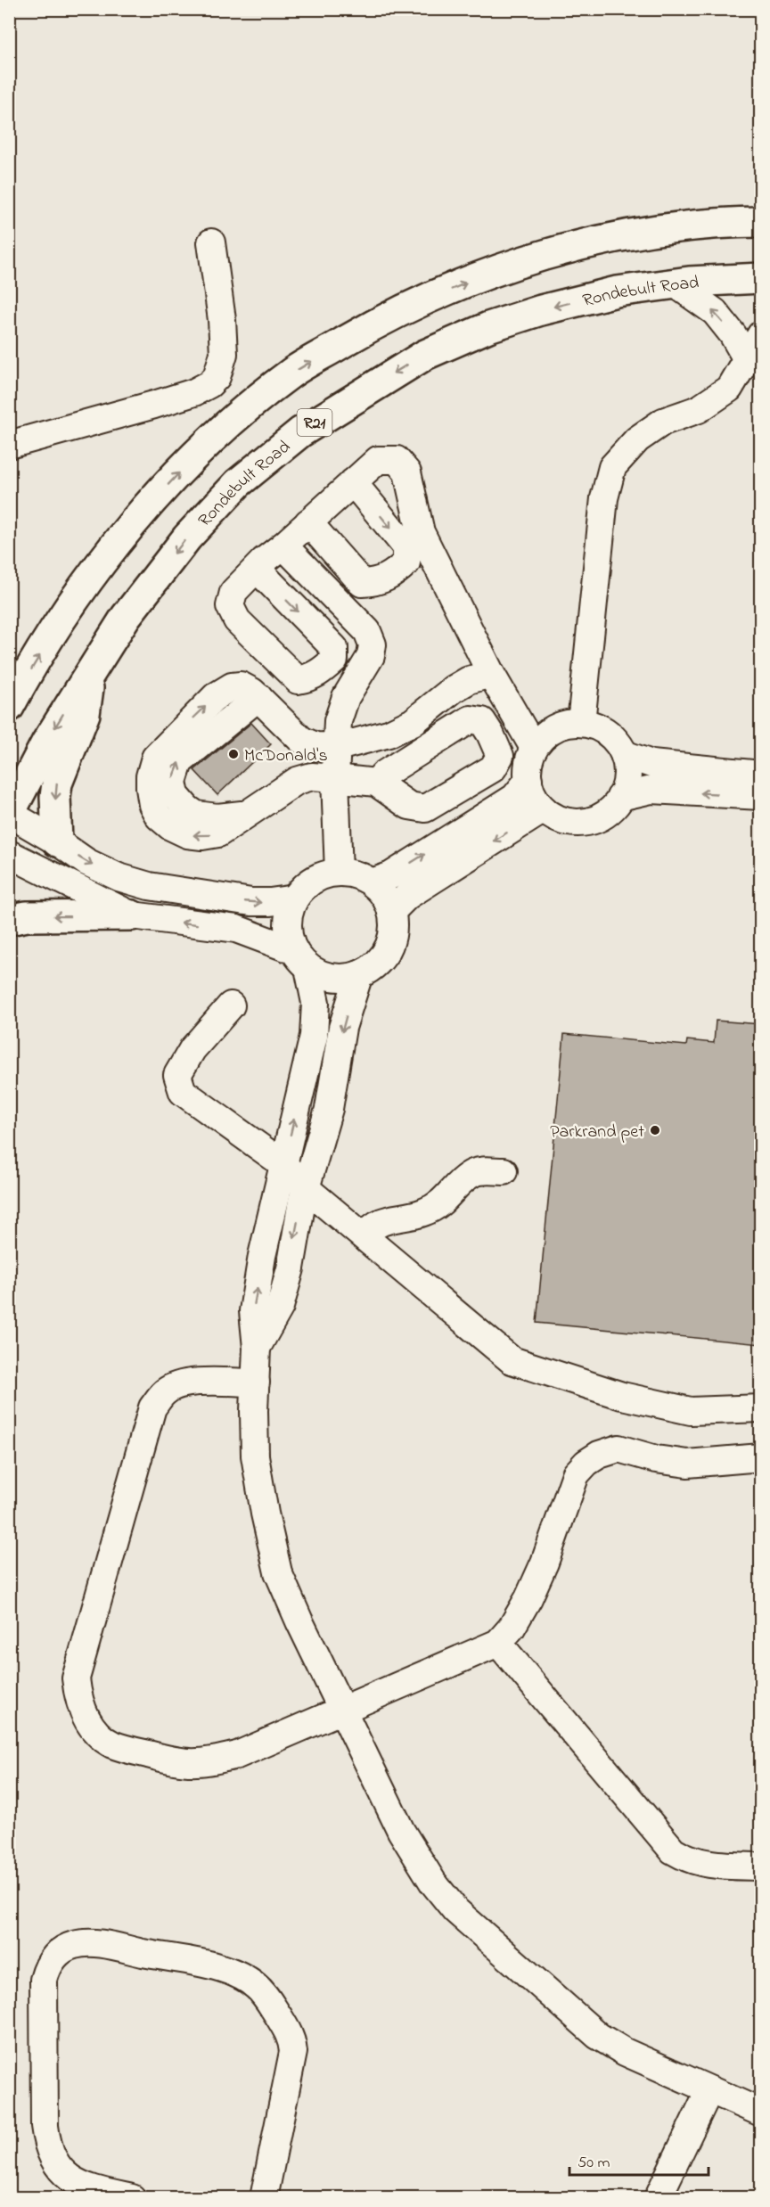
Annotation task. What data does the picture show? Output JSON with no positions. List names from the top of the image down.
{
  "streets": {
    "main road": ["Rondebult Road", "R21"]
  },
  "places": ["McDonald's", "Parkrand pet"],
  "scale_bar": "50 m"
}
